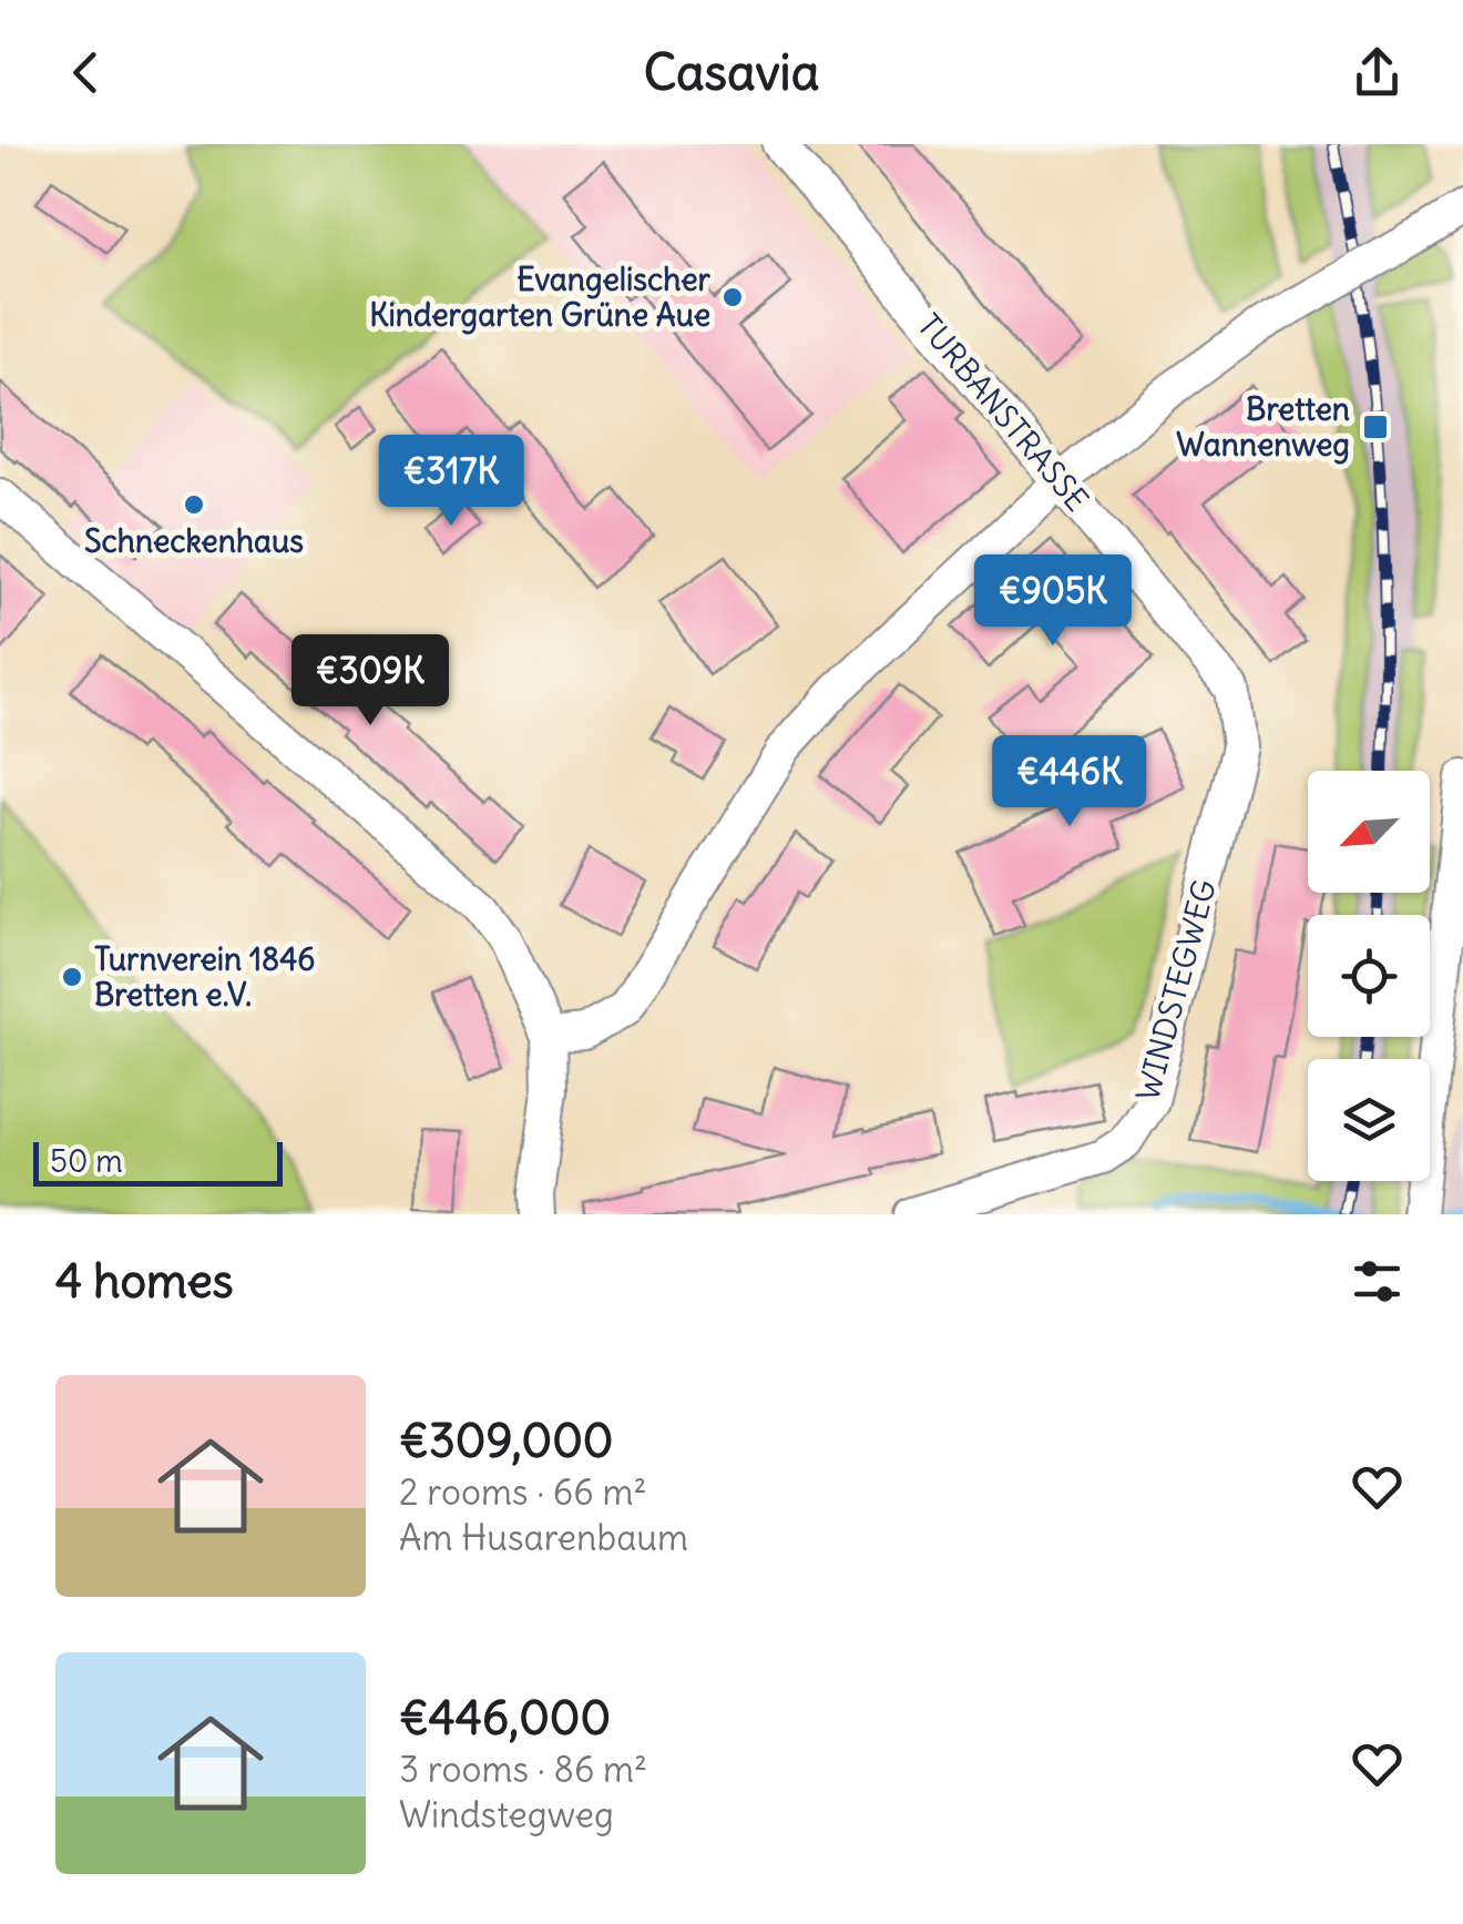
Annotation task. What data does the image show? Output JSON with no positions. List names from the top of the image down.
{
  "streets": {
    "street": ["TURBANSTRASSE", "WINDSTEGWEG"]
  },
  "crossings": [
    ["TURBANSTRASSE", "WINDSTEGWEG"]
  ],
  "places": {
    "other": ["Evangelischer Kindergarten Grüne Aue", "Schneckenhaus", "Turnverein 1846 Bretten e.V."],
    "transit": ["Bretten Wannenweg"]
  },
  "scale_bar": "50 m",
  "north": "bottom left",
  "page": {
    "header": "Casavia",
    "price": [
      "€317K",
      "€905K",
      "€309K",
      "€446K"
    ],
    "scale": "50 m",
    "heading": "4 homes",
    "list": [
      {
        "name": "€309,000",
        "note": "2 rooms · 66 m² · Am Husarenbaum"
      },
      {
        "name": "€446,000",
        "note": "3 rooms · 86 m² · Windstegweg"
      }
    ]
  }
}
